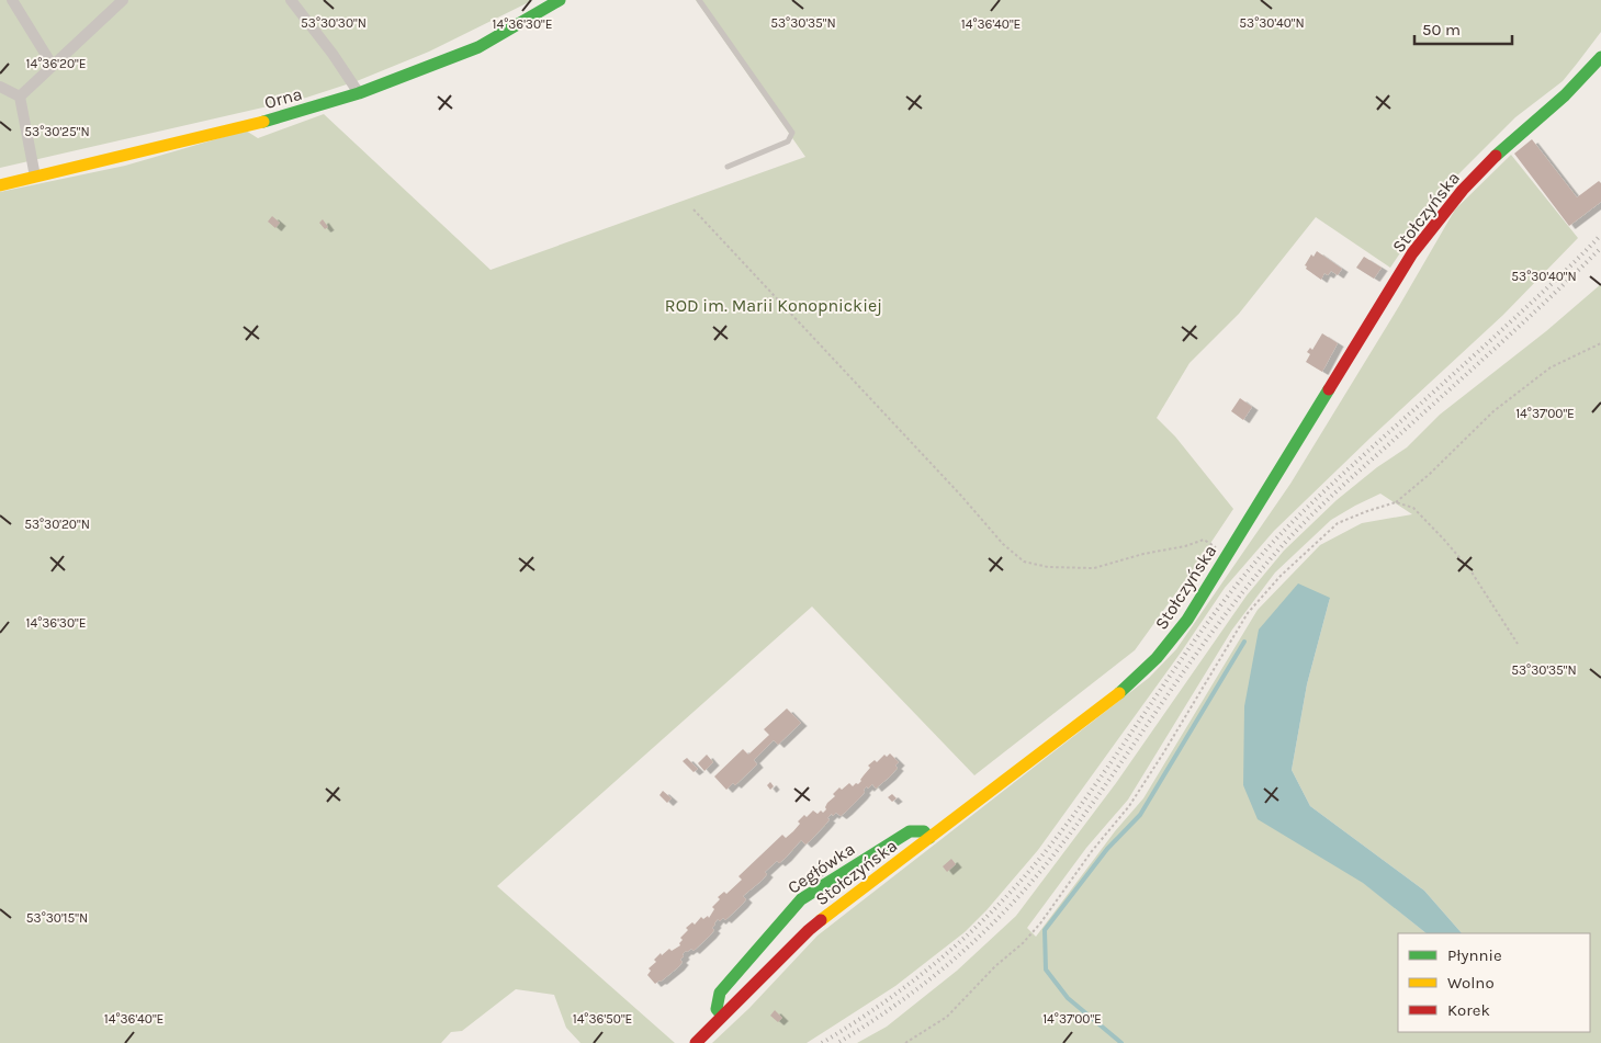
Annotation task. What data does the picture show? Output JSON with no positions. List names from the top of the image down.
{
  "streets": {
    "street": ["Orna", "Stołczyńska", "Cegłówka"]
  },
  "crossings": [
    ["Stołczyńska", "Cegłówka"]
  ],
  "parks": ["ROD im. Marii Konopnickiej"],
  "legend": ["Płynnie", "Wolno", "Korek"],
  "scale_bar": "50 m",
  "coordinates": [
    "53°30'40\"N",
    "53°30'30\"N",
    "53°30'35\"N",
    "14°36'30\"E",
    "14°36'40\"E",
    "14°36'20\"E",
    "53°30'25\"N",
    "14°37'00\"E",
    "53°30'20\"N",
    "53°30'15\"N",
    "14°36'50\"E"
  ]
}
